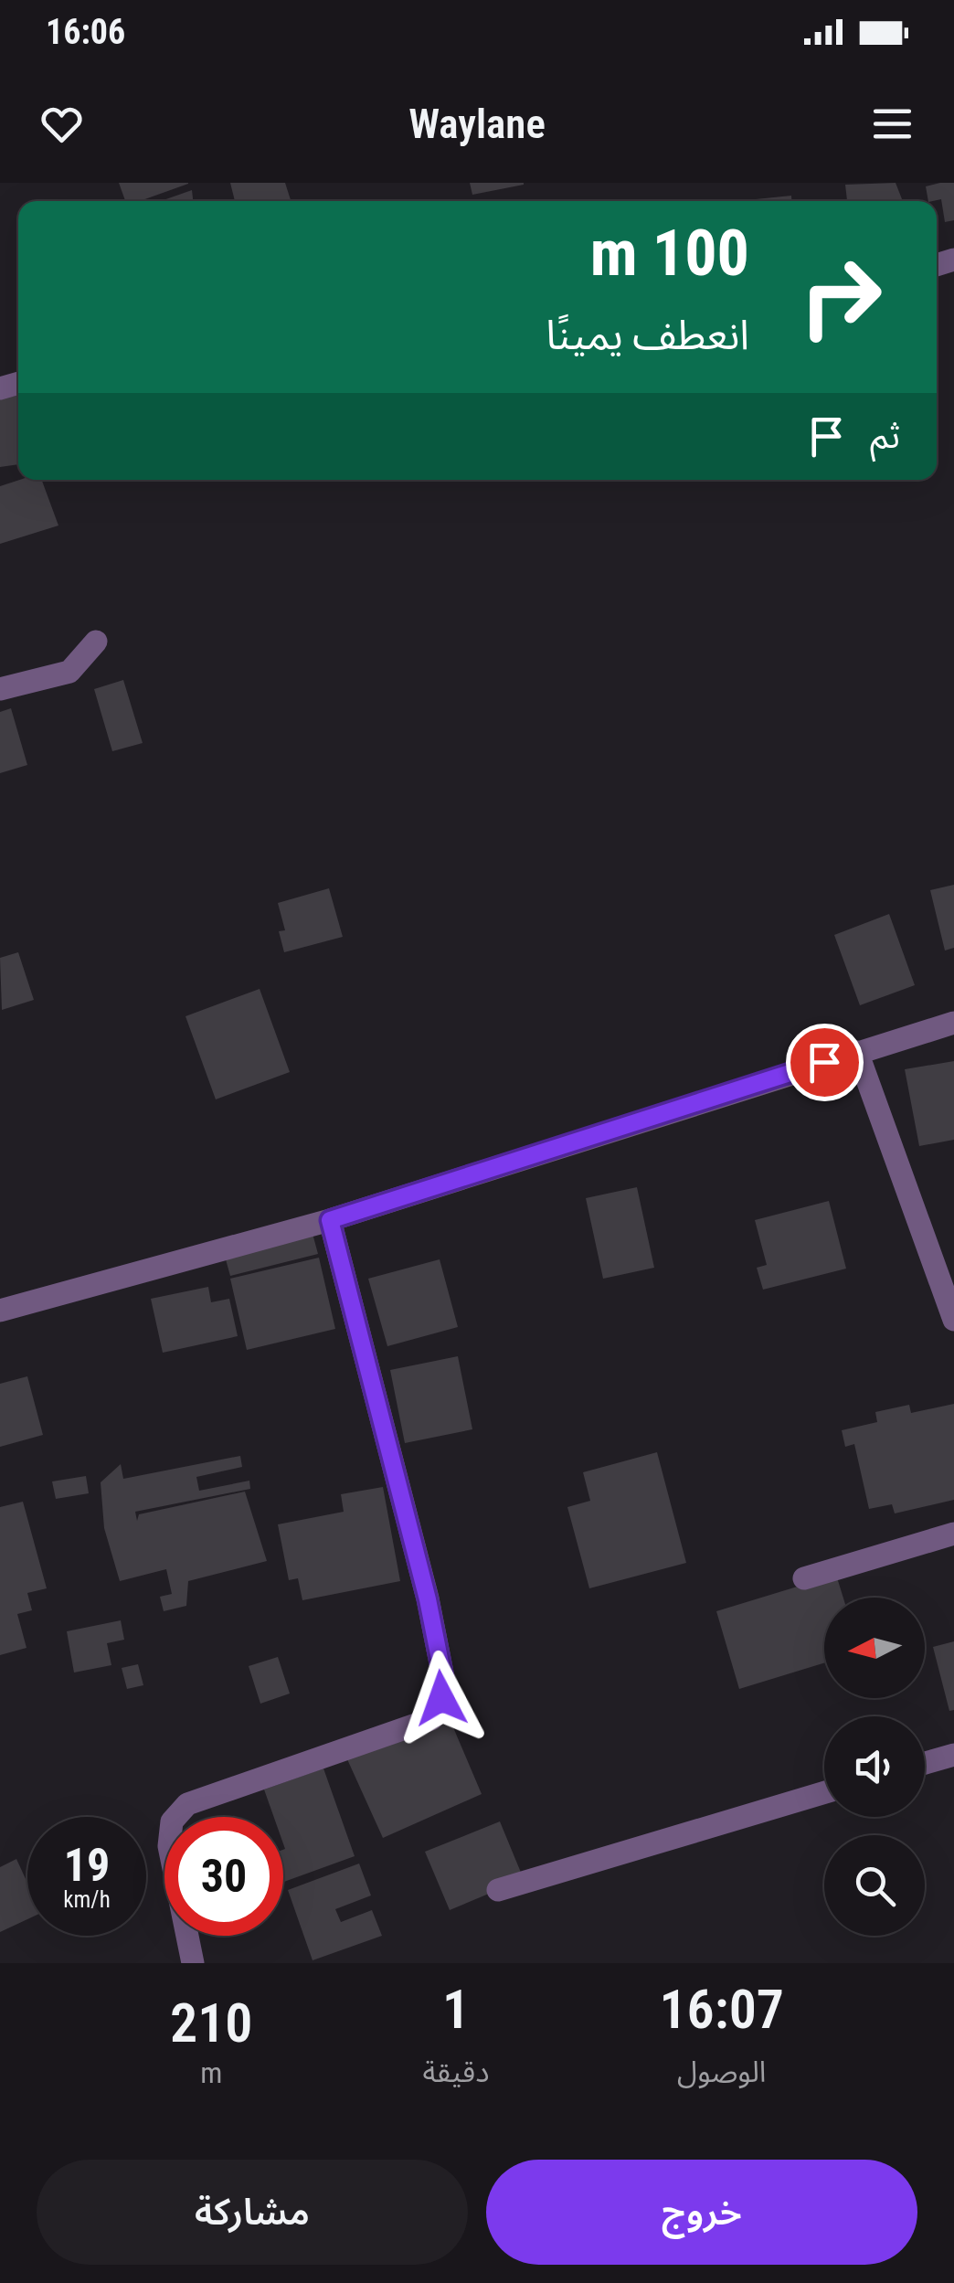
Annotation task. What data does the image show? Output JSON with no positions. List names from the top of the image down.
{
  "north": "left",
  "page": {
    "status": "16:06",
    "header": "Waylane",
    "turn": ["100 m", "انعطف يمينًا"],
    "then": "ثم",
    "speed": "19 km/h",
    "limit": "30",
    "eta": [
      "16:07",
      "الوصول",
      "1",
      "دقيقة",
      "210",
      "m"
    ],
    "buttons": ["خروج", "مشاركة"]
  }
}
